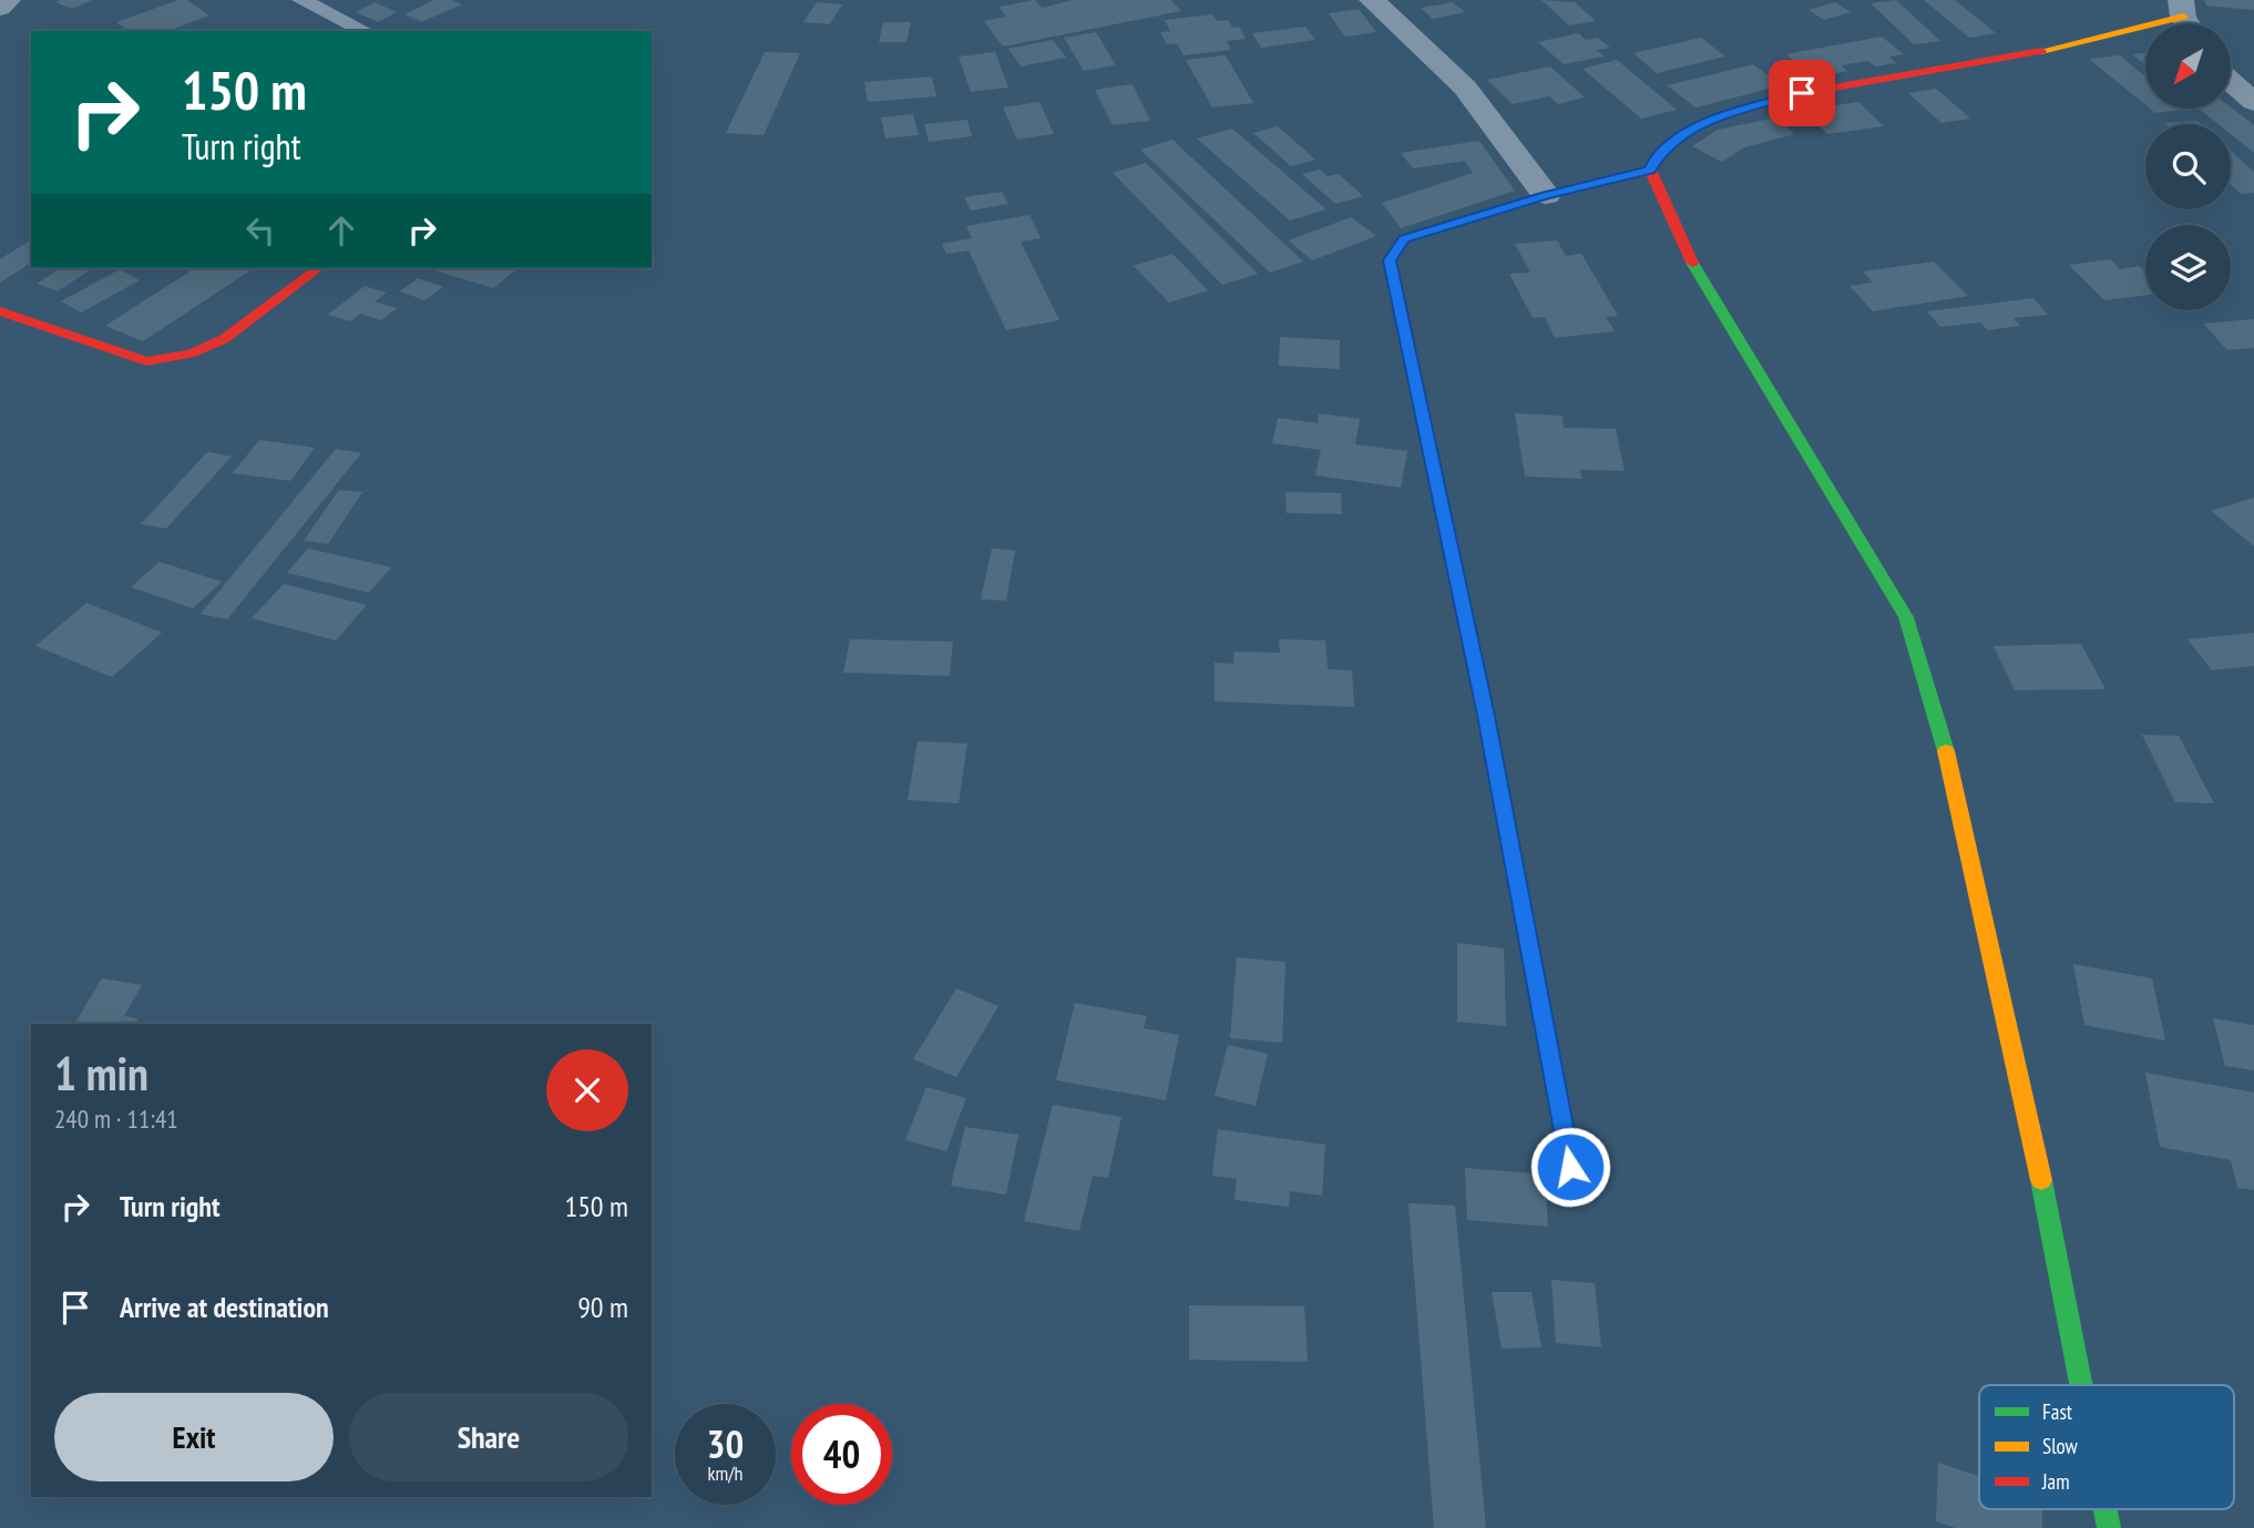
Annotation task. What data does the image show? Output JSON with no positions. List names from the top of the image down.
{
  "legend": ["Fast", "Slow", "Jam"],
  "north": "bottom left",
  "page": {
    "turn": ["150 m", "Turn right"],
    "heading": ["1 min", "240 m · 11:41"],
    "list": [
      {
        "name": "Turn right",
        "value": "150 m"
      },
      {
        "name": "Arrive at destination",
        "value": "90 m"
      }
    ],
    "buttons": ["Exit", "Share"],
    "speed": "30 km/h",
    "limit": "40"
  }
}
